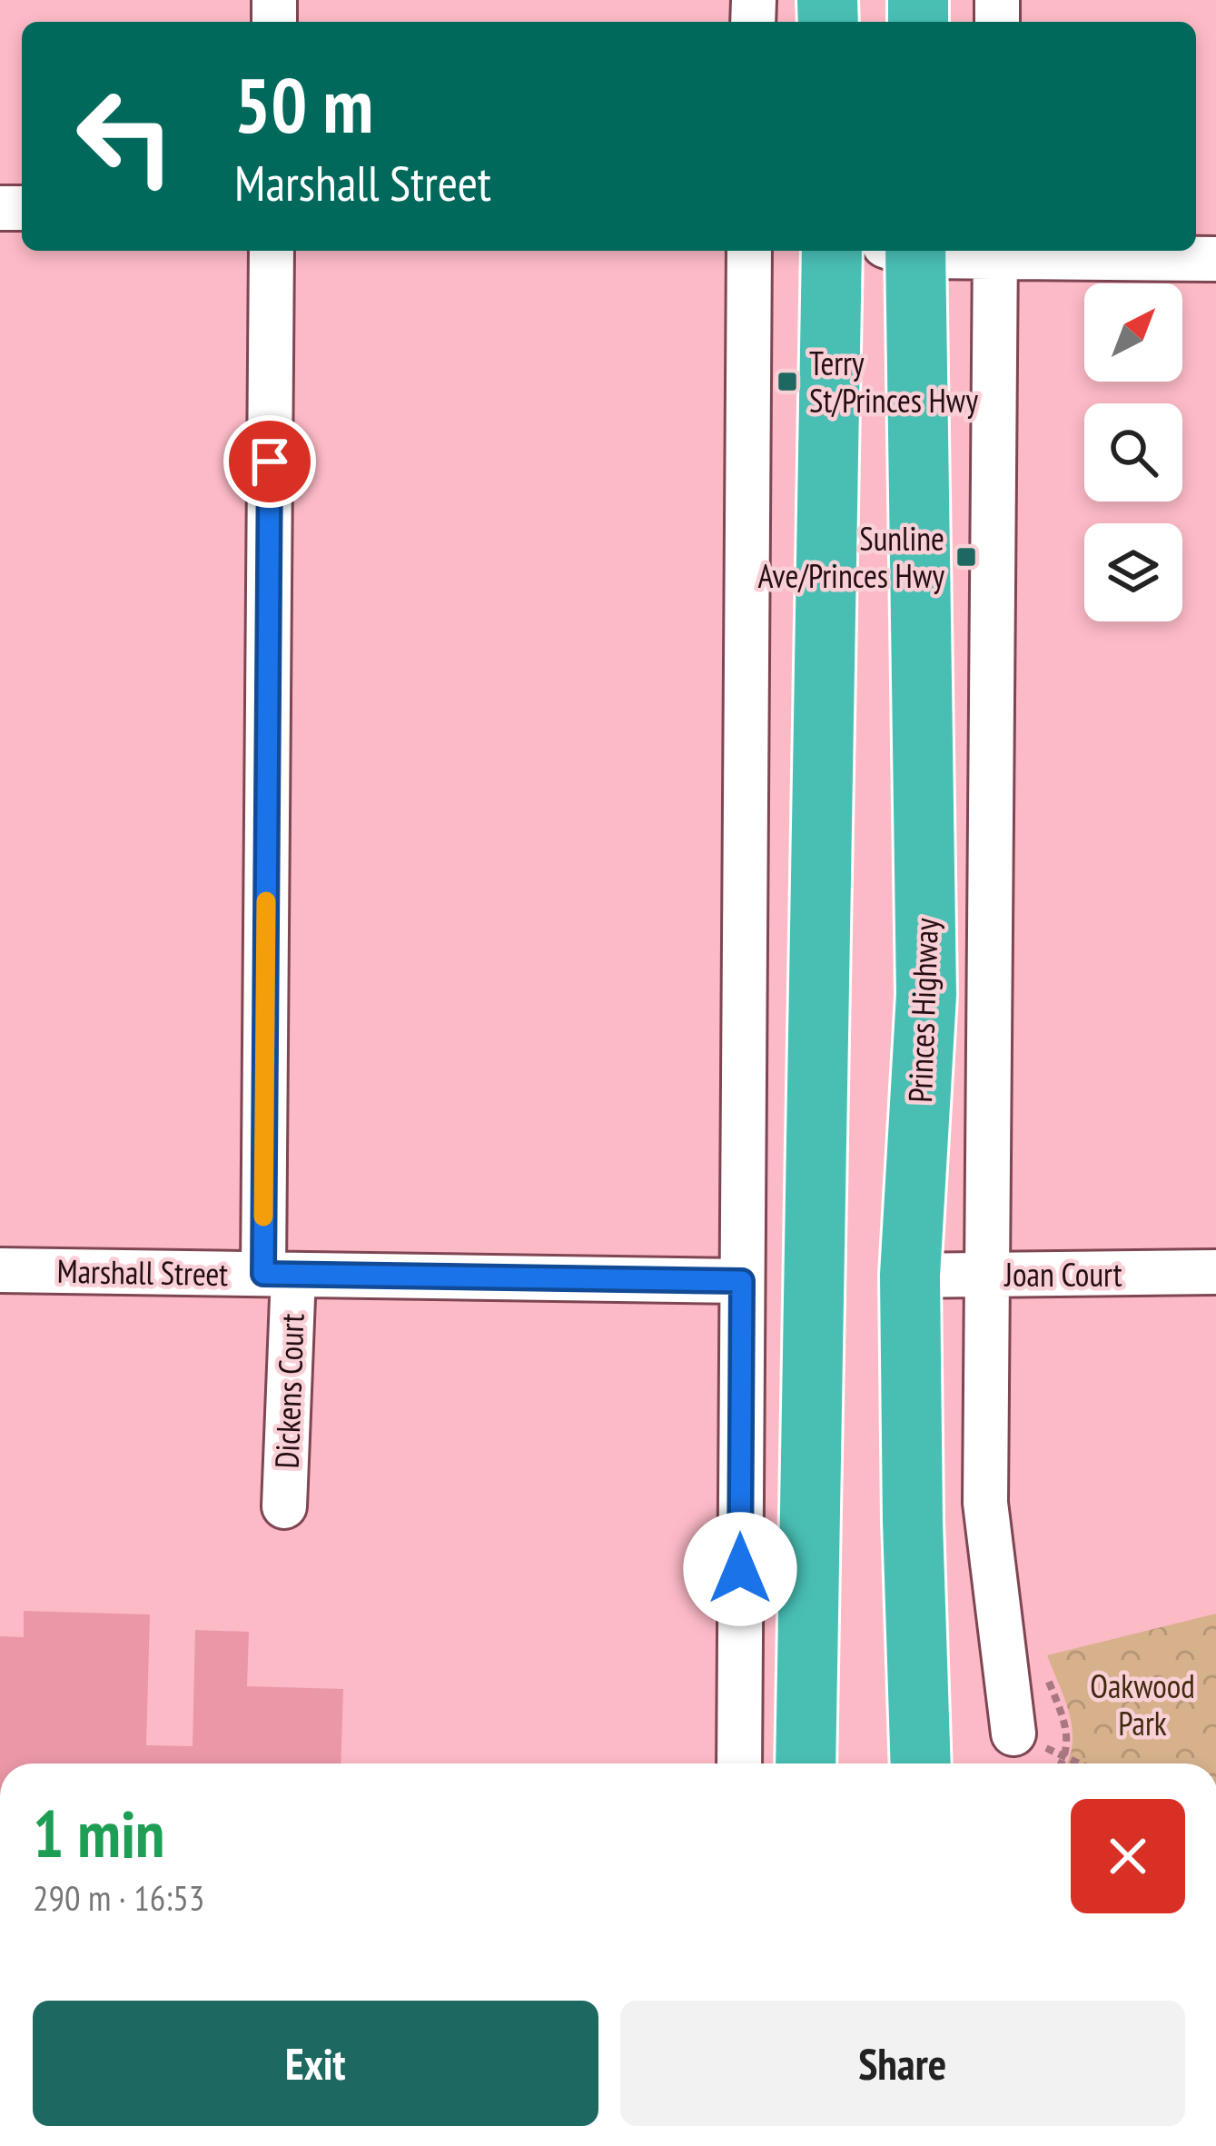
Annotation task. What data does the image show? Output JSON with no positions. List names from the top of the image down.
{
  "streets": {
    "highway": ["Princes Highway"],
    "street": ["Marshall Street", "Joan Court", "Dickens Court"]
  },
  "crossings": [
    ["Princes Highway", "Joan Court"],
    ["Marshall Street", "Dickens Court"]
  ],
  "parks": ["Oakwood Park"],
  "places": {
    "transit": ["Terry St/Princes Hwy", "Sunline Ave/Princes Hwy"]
  },
  "north": "top right",
  "page": {
    "turn": ["50 m", "Marshall Street"],
    "heading": ["1 min", "290 m · 16:53"],
    "buttons": ["Exit", "Share"]
  }
}
